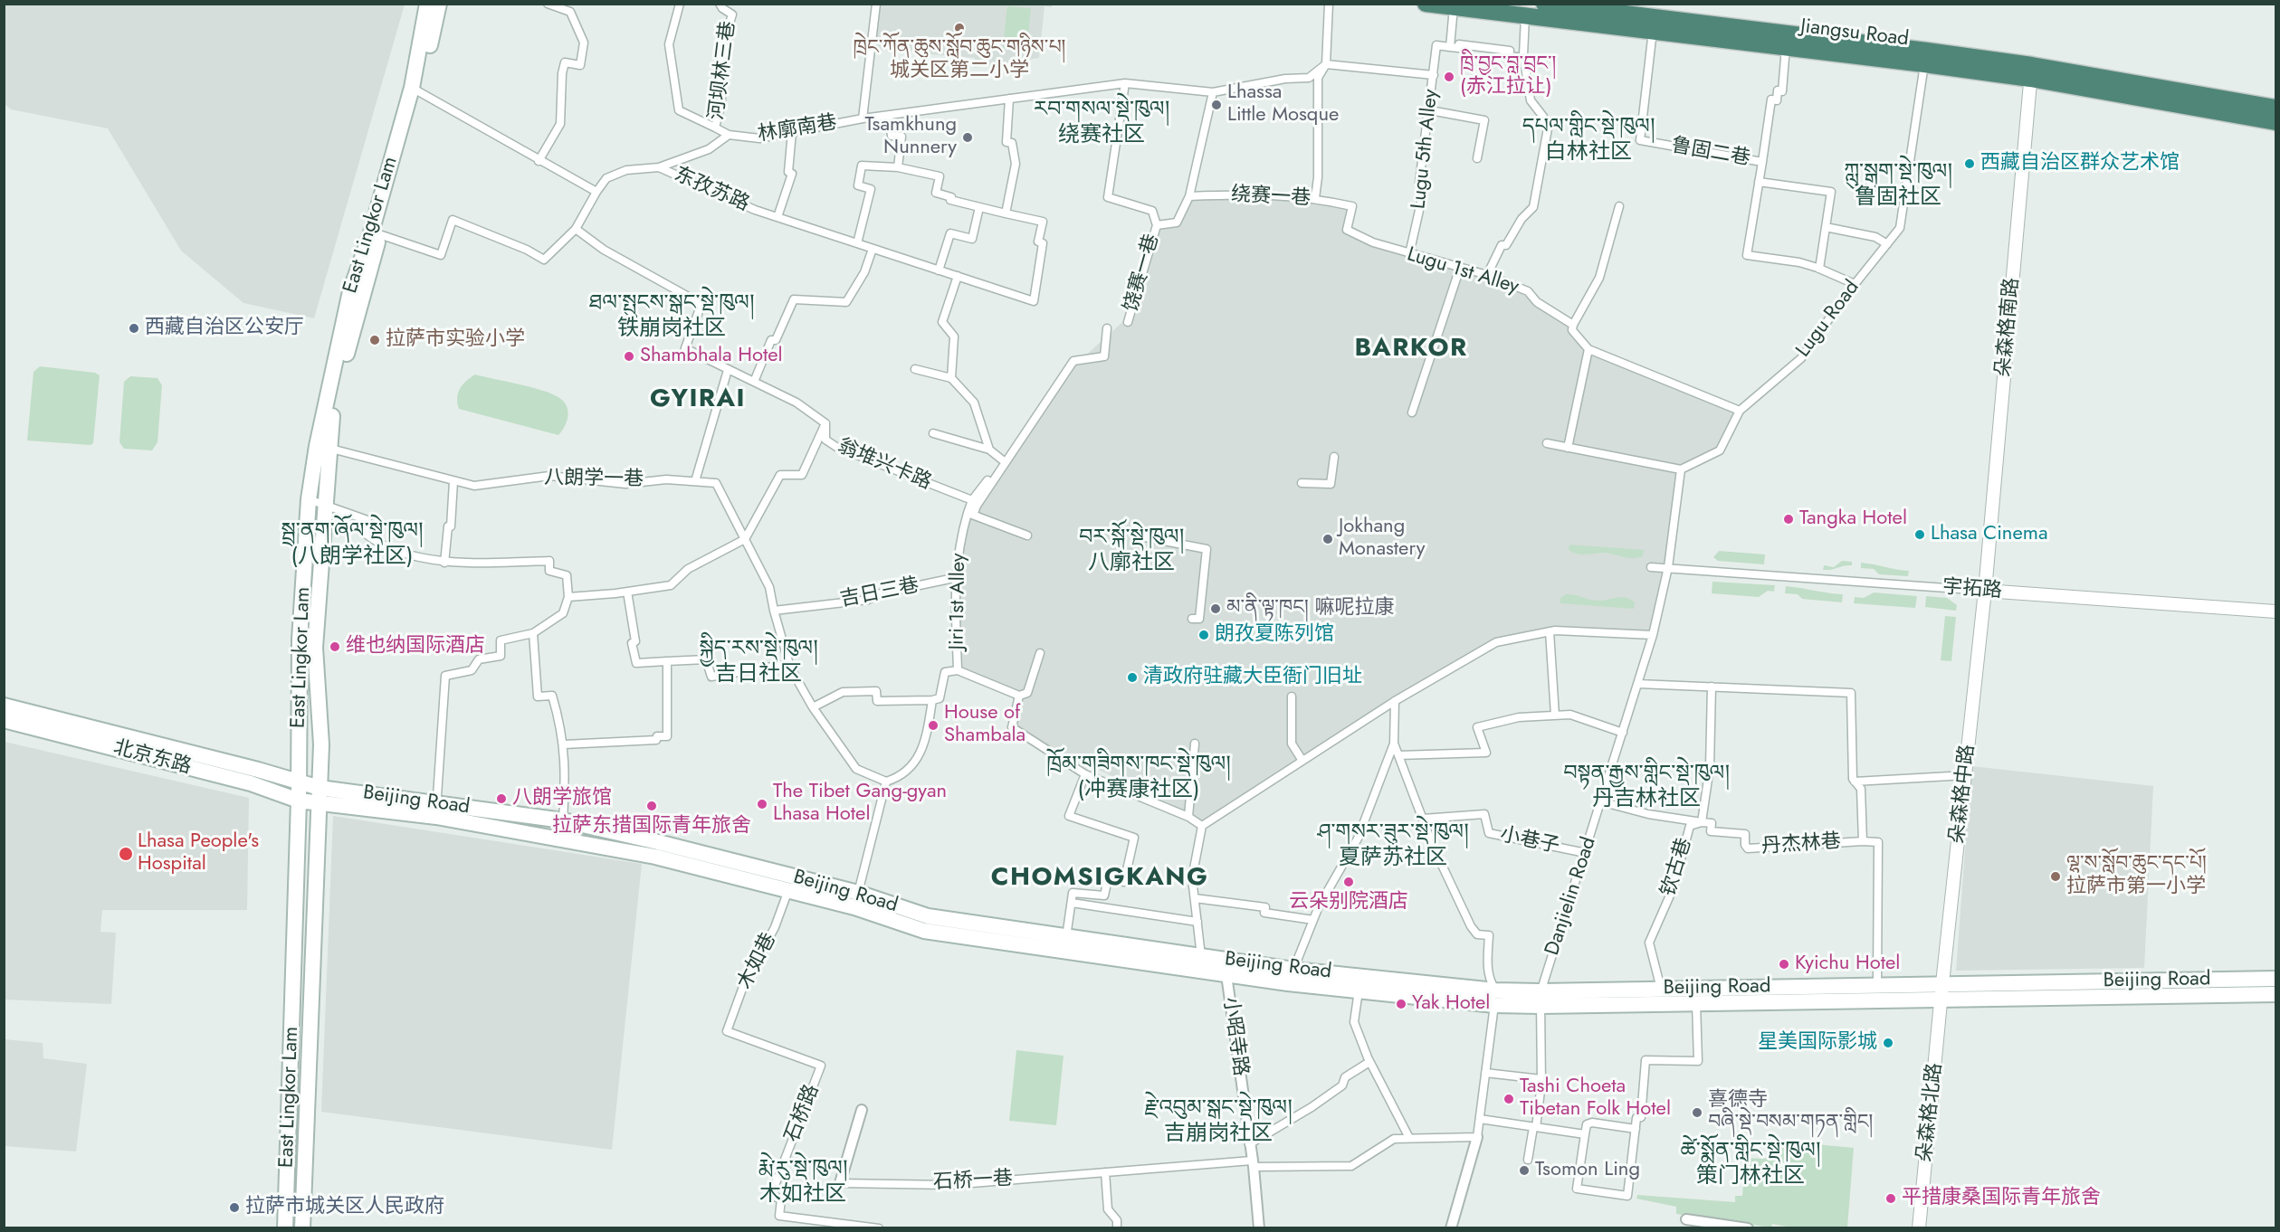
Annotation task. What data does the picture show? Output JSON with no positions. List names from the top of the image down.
{
  "streets": {
    "highway": ["Jiangsu Road"],
    "main road": ["East Lingkor Lam", "北京东路", "Beijing Road"],
    "street": [
      "河坝林三巷",
      "林廓南巷",
      "Lugu 5th Alley",
      "鲁固二巷",
      "东孜苏路",
      "绕赛一巷",
      "Lugu 1st Alley",
      "饶赛一巷",
      "Lugu Road",
      "朵森格南路",
      "翁堆兴卡路",
      "八朗学一巷",
      "宇拓路",
      "吉日三巷",
      "Jiri 1st Alley",
      "朵森格中路",
      "小巷子",
      "丹杰林巷",
      "钦古巷",
      "Danjielin Road",
      "木如巷",
      "小昭寺路",
      "朵森格北路",
      "石桥路",
      "石桥一巷"
    ]
  },
  "crossings": [
    ["Jiangsu Road", "鲁固二巷"],
    ["Jiangsu Road", "Lugu Road"],
    ["Jiangsu Road", "朵森格南路"],
    ["河坝林三巷", "林廓南巷"],
    ["林廓南巷", "东孜苏路"],
    ["Lugu 5th Alley", "Lugu 1st Alley"],
    ["鲁固二巷", "Lugu Road"],
    ["东孜苏路", "East Lingkor Lam"],
    ["东孜苏路", "翁堆兴卡路"],
    ["绕赛一巷", "Lugu 1st Alley"],
    ["East Lingkor Lam", "八朗学一巷"],
    ["East Lingkor Lam", "北京东路"],
    ["East Lingkor Lam", "Beijing Road"],
    ["朵森格南路", "宇拓路"],
    ["朵森格南路", "朵森格中路"],
    ["宇拓路", "朵森格中路"],
    ["宇拓路", "Danjielin Road"],
    ["吉日三巷", "Jiri 1st Alley"],
    ["北京东路", "Beijing Road"],
    ["朵森格中路", "Beijing Road"],
    ["朵森格中路", "朵森格北路"],
    ["Beijing Road", "丹杰林巷"],
    ["Beijing Road", "钦古巷"],
    ["Beijing Road", "Danjielin Road"],
    ["Beijing Road", "木如巷"],
    ["Beijing Road", "小昭寺路"],
    ["Beijing Road", "朵森格北路"],
    ["小巷子", "Danjielin Road"],
    ["丹杰林巷", "钦古巷"],
    ["丹杰林巷", "Danjielin Road"],
    ["钦古巷", "Danjielin Road"],
    ["木如巷", "石桥路"],
    ["小昭寺路", "石桥一巷"]
  ],
  "districts": [
    "རབ་གསལ་སྡེ་ཁུལ། 绕赛社区",
    "དཔལ་གླིང་སྡེ་ཁུལ། 白林社区",
    "ཀླུ་སྒུག་སྡེ་ཁུལ། 鲁固社区",
    "ཐལ་སྤུངས་སྒང་སྡེ་ཁུལ། 铁崩岗社区",
    "BARKOR",
    "GYIRAI",
    "སྦྲ་ནག་ཞོལ་སྡེ་ཁུལ། (八朗学社区)",
    "བར་སྐོ་སྡེ་ཁུལ། 八廓社区",
    "སྐྱིད་རས་སྡེ་ཁུལ། 吉日社区",
    "ཁྲོམ་གཟིགས་ཁང་སྡེ་ཁུལ། (冲赛康社区)",
    "བསྟན་རྒྱས་གླིང་སྡེ་ཁུལ། 丹吉林社区",
    "ཤ་གསར་ཟུར་སྡེ་ཁུལ། 夏萨苏社区",
    "CHOMSIGKANG",
    "རྗེ་འབུམ་སྒང་སྡེ་ཁུལ། 吉崩岗社区",
    "ཚེ་སྨོན་གླིང་སྡེ་ཁུལ། 策门林社区",
    "རྨེ་རུ་སྡེ་ཁུལ། 木如社区"
  ],
  "places": [
    "ཁྲེང་ཀོན་ཆུས་སློབ་ཆུང་གཉིས་པ། 城关区第二小学",
    "ཁྲི་བྱང་བླ་བྲང་། (赤江拉让)",
    "Lhassa Little Mosque",
    "Tsamkhung Nunnery",
    "西藏自治区群众艺术馆",
    "西藏自治区公安厅",
    "拉萨市实验小学",
    "Shambhala Hotel",
    "Tangka Hotel",
    "Lhasa Cinema",
    "Jokhang Monastery",
    "མ་ནི་ལྟ་ཁང། 嘛呢拉康",
    "朗孜夏陈列馆",
    "维也纳国际酒店",
    "清政府驻藏大臣衙门旧址",
    "House of Shambala",
    "八朗学旅馆",
    "The Tibet Gang-gyan Lhasa Hotel",
    "拉萨东措国际青年旅舍",
    "Lhasa People's Hospital",
    "ལྷ་ས་སློབ་ཆུང་དང་པོ། 拉萨市第一小学",
    "云朵别院酒店",
    "Kyichu Hotel",
    "Yak Hotel",
    "星美国际影城",
    "Tashi Choeta Tibetan Folk Hotel",
    "喜德寺 བཞི་སྡེ་བསམ་གཏན་གླིང།",
    "Tsomon Ling",
    "平措康桑国际青年旅舍",
    "拉萨市城关区人民政府"
  ]
}
